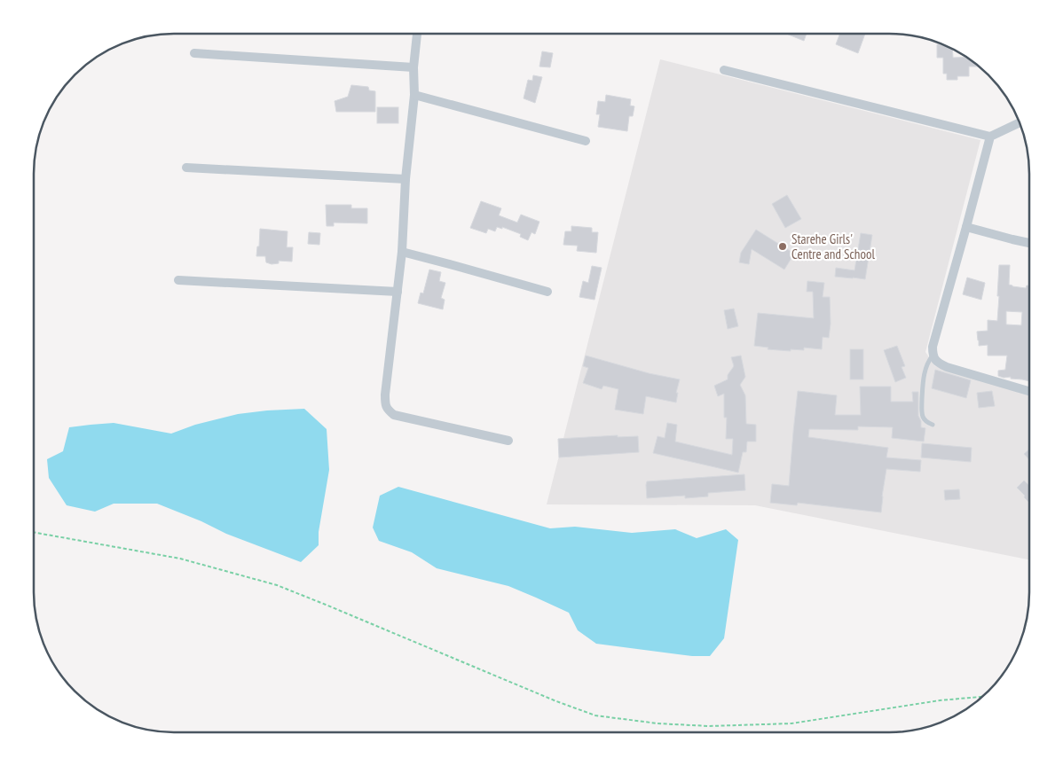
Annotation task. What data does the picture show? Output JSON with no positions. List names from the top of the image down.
{
  "places": ["Starehe Girls' Centre and School"]
}
